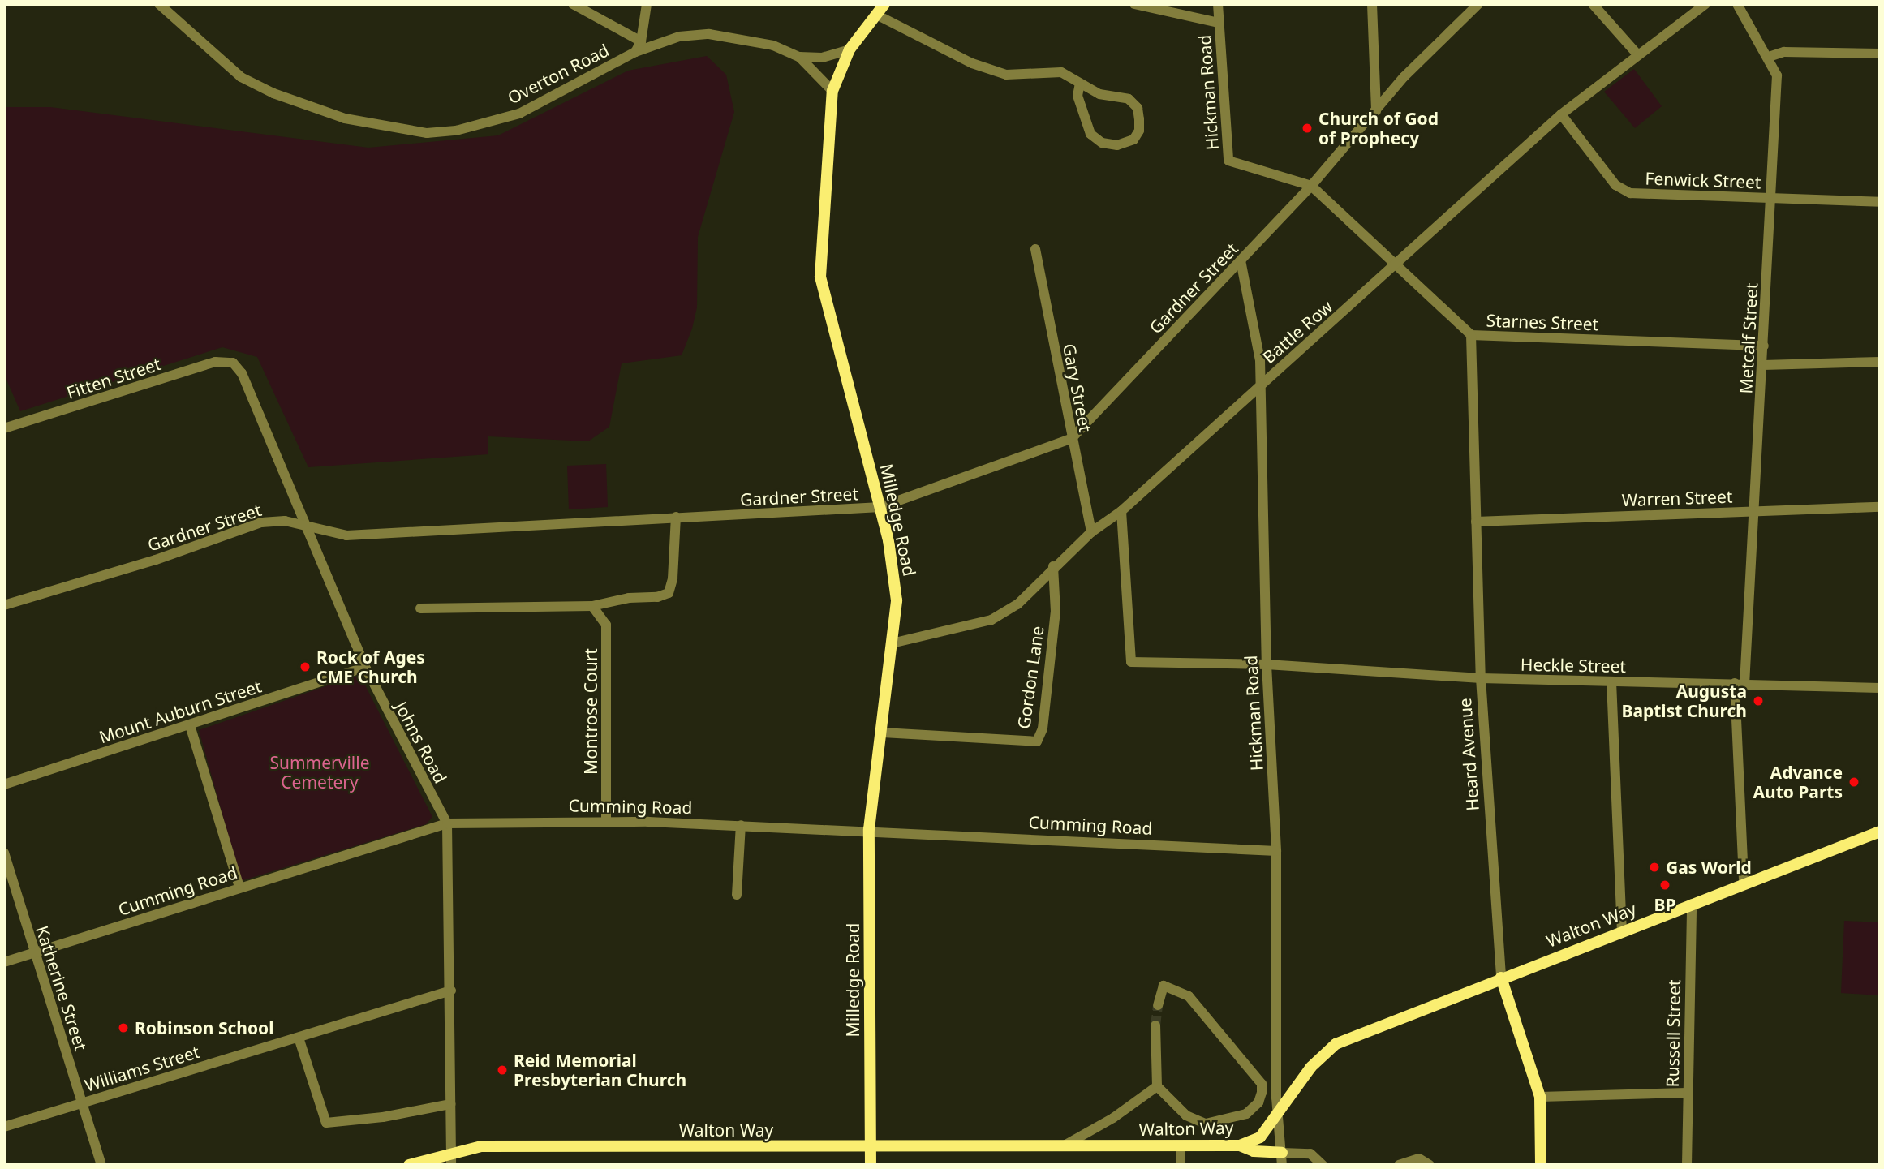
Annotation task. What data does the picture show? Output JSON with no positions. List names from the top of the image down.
{
  "streets": {
    "main road": ["Milledge Road", "Heard Avenue", "Walton Way"],
    "street": [
      "Overton Road",
      "Hickman Road",
      "Fenwick Street",
      "Gardner Street",
      "Starnes Street",
      "Battle Row",
      "Metcalf Street",
      "Fitten Street",
      "Gary Street",
      "Warren Street",
      "Heckle Street",
      "Gordon Lane",
      "Mount Auburn Street",
      "Montrose Court",
      "Johns Road",
      "Cumming Road",
      "Katherine Street",
      "Russell Street",
      "Williams Street"
    ]
  },
  "crossings": [
    ["Overton Road", "Milledge Road"],
    ["Hickman Road", "Gardner Street"],
    ["Hickman Road", "Starnes Street"],
    ["Hickman Road", "Battle Row"],
    ["Hickman Road", "Heckle Street"],
    ["Hickman Road", "Cumming Road"],
    ["Hickman Road", "Walton Way"],
    ["Fenwick Street", "Battle Row"],
    ["Fenwick Street", "Metcalf Street"],
    ["Gardner Street", "Starnes Street"],
    ["Gardner Street", "Gary Street"],
    ["Gardner Street", "Milledge Road"],
    ["Gardner Street", "Johns Road"],
    ["Starnes Street", "Battle Row"],
    ["Starnes Street", "Metcalf Street"],
    ["Starnes Street", "Heard Avenue"],
    ["Battle Row", "Gary Street"],
    ["Battle Row", "Milledge Road"],
    ["Battle Row", "Gordon Lane"],
    ["Metcalf Street", "Warren Street"],
    ["Metcalf Street", "Heckle Street"],
    ["Metcalf Street", "Walton Way"],
    ["Fitten Street", "Johns Road"],
    ["Warren Street", "Heard Avenue"],
    ["Milledge Road", "Gordon Lane"],
    ["Milledge Road", "Cumming Road"],
    ["Milledge Road", "Walton Way"],
    ["Heckle Street", "Heard Avenue"],
    ["Mount Auburn Street", "Johns Road"],
    ["Montrose Court", "Cumming Road"],
    ["Johns Road", "Cumming Road"],
    ["Johns Road", "Walton Way"],
    ["Johns Road", "Williams Street"],
    ["Heard Avenue", "Walton Way"],
    ["Cumming Road", "Katherine Street"],
    ["Walton Way", "Russell Street"],
    ["Katherine Street", "Williams Street"]
  ],
  "parks": ["Summerville Cemetery"],
  "places": [
    "Church of God of Prophecy",
    "Rock of Ages CME Church",
    "Augusta Baptist Church",
    "Advance Auto Parts",
    "Gas World",
    "BP",
    "Robinson School",
    "Reid Memorial Presbyterian Church"
  ]
}
